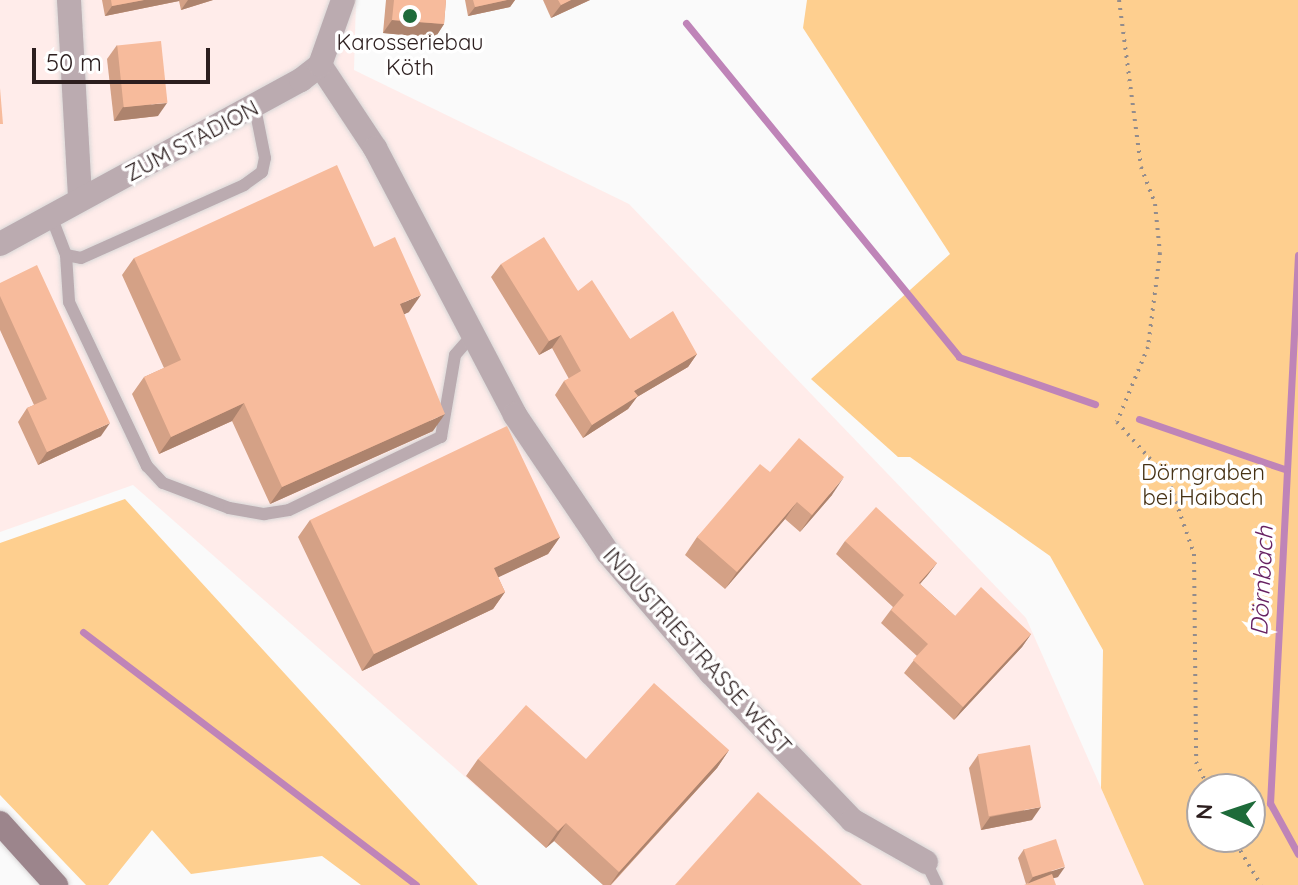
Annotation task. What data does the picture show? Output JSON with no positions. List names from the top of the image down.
{
  "streets": {
    "street": ["ZUM STADION", "INDUSTRIESTRASSE WEST"]
  },
  "crossings": [
    ["ZUM STADION", "INDUSTRIESTRASSE WEST"]
  ],
  "water": ["Dörnbach"],
  "parks": ["Dörngraben bei Haibach"],
  "places": ["Karosseriebau Köth"],
  "scale_bar": "50 m",
  "north": "left"
}
